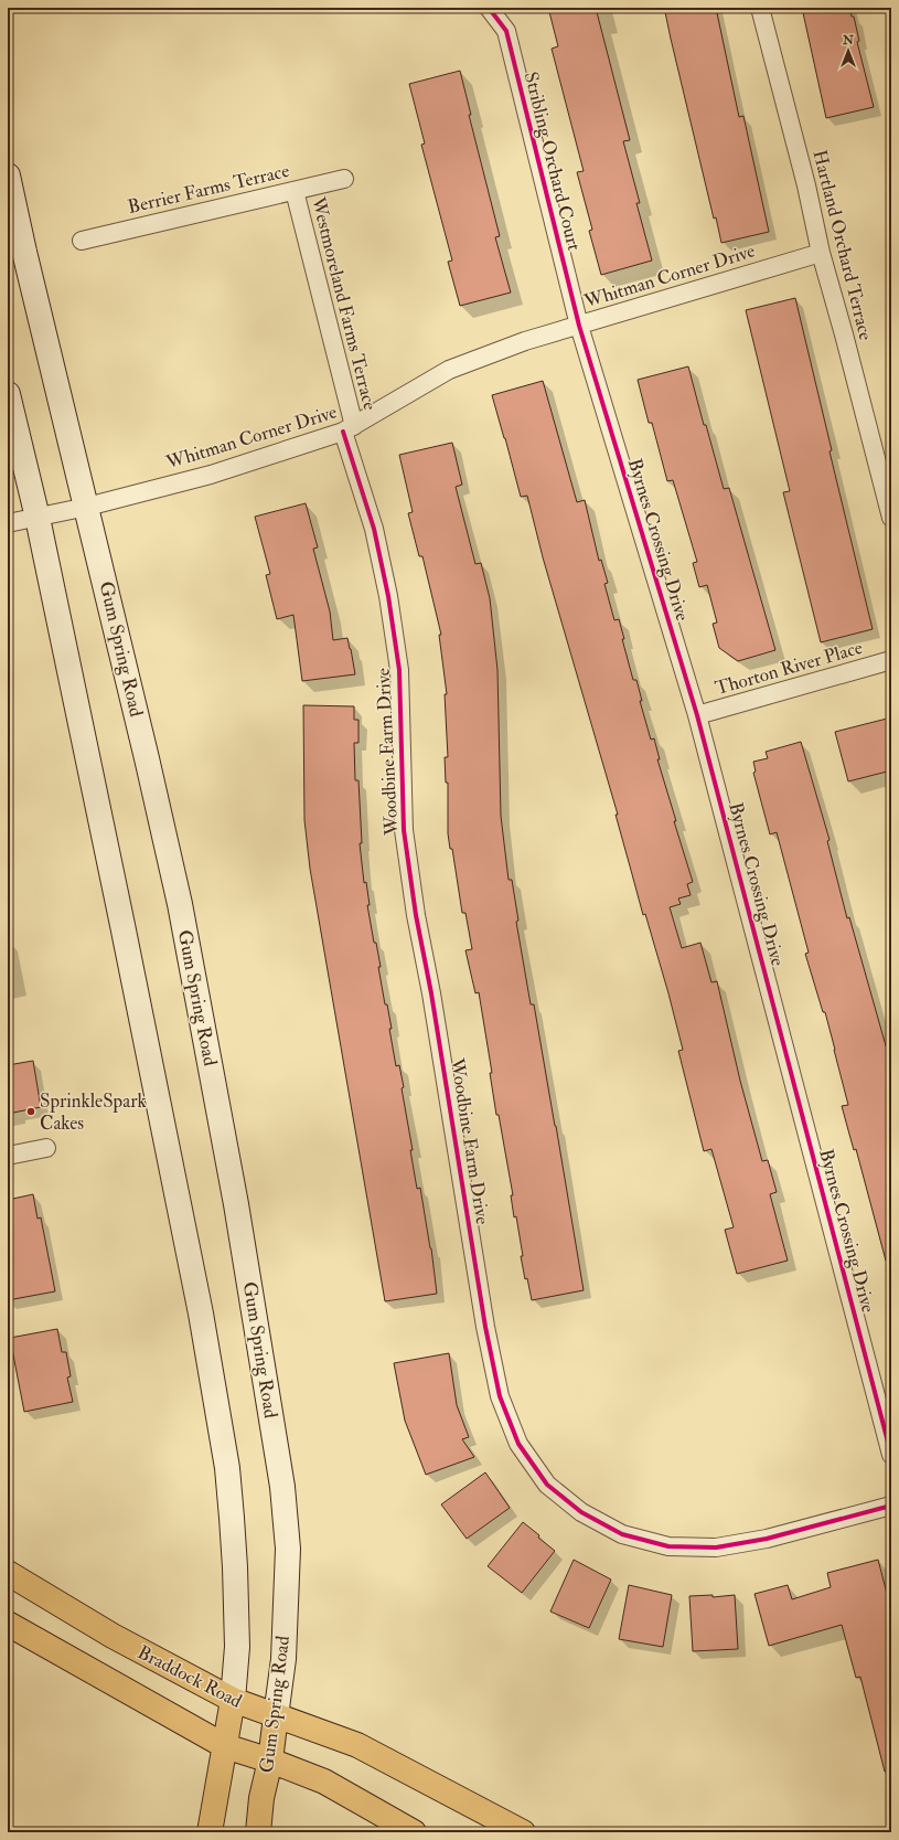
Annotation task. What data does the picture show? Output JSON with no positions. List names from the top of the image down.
{
  "streets": {
    "main road": ["Gum Spring Road", "Braddock Road"],
    "street": [
      "Stribling Orchard Court",
      "Berrier Farms Terrace",
      "Hartland Orchard Terrace",
      "Whitman Corner Drive",
      "Westmoreland Farms Terrace",
      "Byrnes Crossing Drive",
      "Thorton River Place",
      "Woodbine Farm Drive"
    ]
  },
  "crossings": [
    ["Stribling Orchard Court", "Whitman Corner Drive"],
    ["Stribling Orchard Court", "Byrnes Crossing Drive"],
    ["Berrier Farms Terrace", "Westmoreland Farms Terrace"],
    ["Hartland Orchard Terrace", "Whitman Corner Drive"],
    ["Whitman Corner Drive", "Westmoreland Farms Terrace"],
    ["Whitman Corner Drive", "Byrnes Crossing Drive"],
    ["Whitman Corner Drive", "Gum Spring Road"],
    ["Whitman Corner Drive", "Woodbine Farm Drive"],
    ["Westmoreland Farms Terrace", "Woodbine Farm Drive"],
    ["Byrnes Crossing Drive", "Thorton River Place"],
    ["Gum Spring Road", "Braddock Road"]
  ],
  "places": ["SprinkleSpark Cakes"],
  "north": "top"
}
